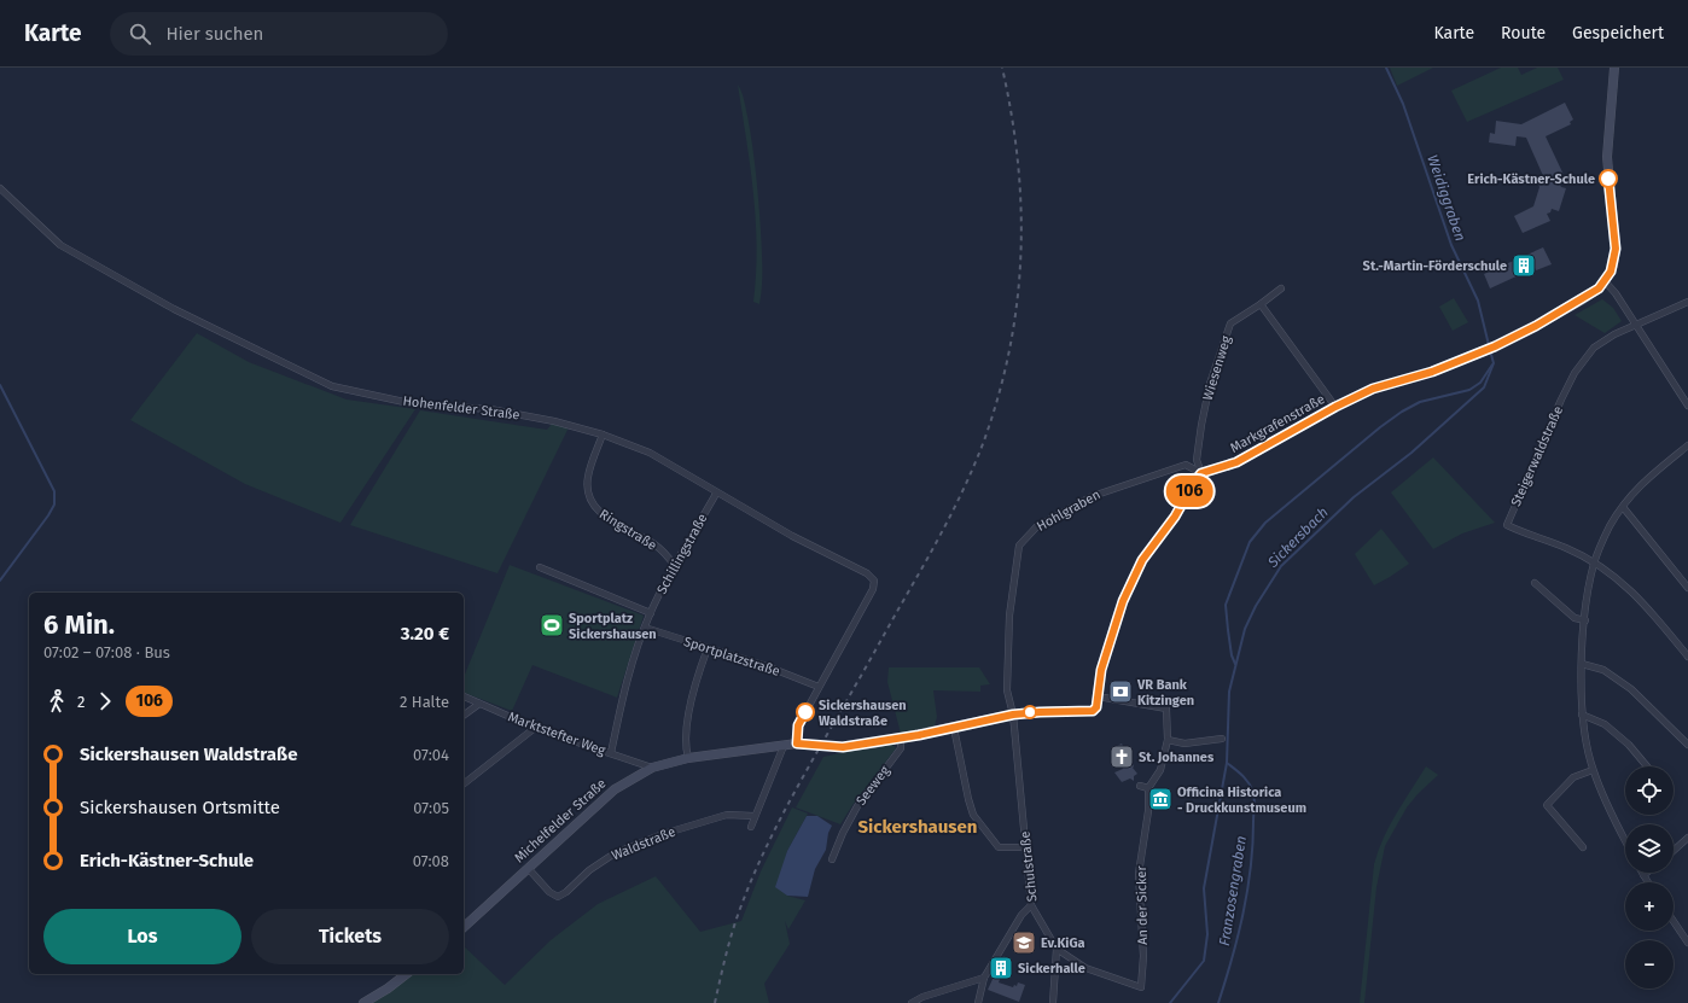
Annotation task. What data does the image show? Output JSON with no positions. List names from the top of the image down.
{
  "streets": {
    "street": [
      "Wiesenweg",
      "Hohenfelder Straße",
      "Markgrafenstraße",
      "Steigerwaldstraße",
      "Hohlgraben",
      "Ringstraße",
      "Schillingstraße",
      "Sportplatzstraße",
      "Marktstefter Weg",
      "Seeweg",
      "Michelfelder Straße",
      "Waldstraße",
      "Schulstraße",
      "An der Sicker"
    ]
  },
  "crossings": [
    ["Wiesenweg", "Markgrafenstraße"],
    ["Wiesenweg", "Hohlgraben"],
    ["Hohenfelder Straße", "Ringstraße"],
    ["Hohenfelder Straße", "Schillingstraße"],
    ["Hohenfelder Straße", "Sportplatzstraße"],
    ["Hohenfelder Straße", "Michelfelder Straße"],
    ["Markgrafenstraße", "Hohlgraben"],
    ["Hohlgraben", "Michelfelder Straße"],
    ["Hohlgraben", "Schulstraße"],
    ["Ringstraße", "Schillingstraße"],
    ["Schillingstraße", "Sportplatzstraße"],
    ["Schillingstraße", "Marktstefter Weg"],
    ["Marktstefter Weg", "Michelfelder Straße"],
    ["Seeweg", "Michelfelder Straße"],
    ["Michelfelder Straße", "Waldstraße"],
    ["Michelfelder Straße", "Schulstraße"],
    ["Schulstraße", "An der Sicker"]
  ],
  "districts": ["Sickershausen"],
  "water": ["Weidiggraben", "Sickersbach", "Franzosengraben"],
  "places": {
    "other": ["Erich-Kästner-Schule", "Sickershausen Waldstraße"],
    "building": ["St.-Martin-Förderschule", "Sickerhalle"],
    "sports": ["Sportplatz Sickershausen"],
    "bank": ["VR Bank Kitzingen"],
    "church": ["St. Johannes"],
    "museum": ["Officina Historica - Druckkunstmuseum"],
    "school or university": ["Ev.KiGa"]
  },
  "lines": ["bus line 106"],
  "page": {
    "header": "Karte",
    "search": "Hier suchen",
    "nav": ["Karte", "Route", "Gespeichert"],
    "on_map": "106",
    "heading": ["6 Min.", "07:02 – 07:08 · Bus", "3.20 €"],
    "legs": ["2", "106", "2 Halte"],
    "list": [
      {
        "name": "Sickershausen Waldstraße",
        "value": "07:04"
      },
      {
        "name": "Sickershausen Ortsmitte",
        "value": "07:05"
      },
      {
        "name": "Erich-Kästner-Schule",
        "value": "07:08"
      }
    ],
    "map_buttons": ["+", "−"],
    "buttons": ["Los", "Tickets"]
  }
}
